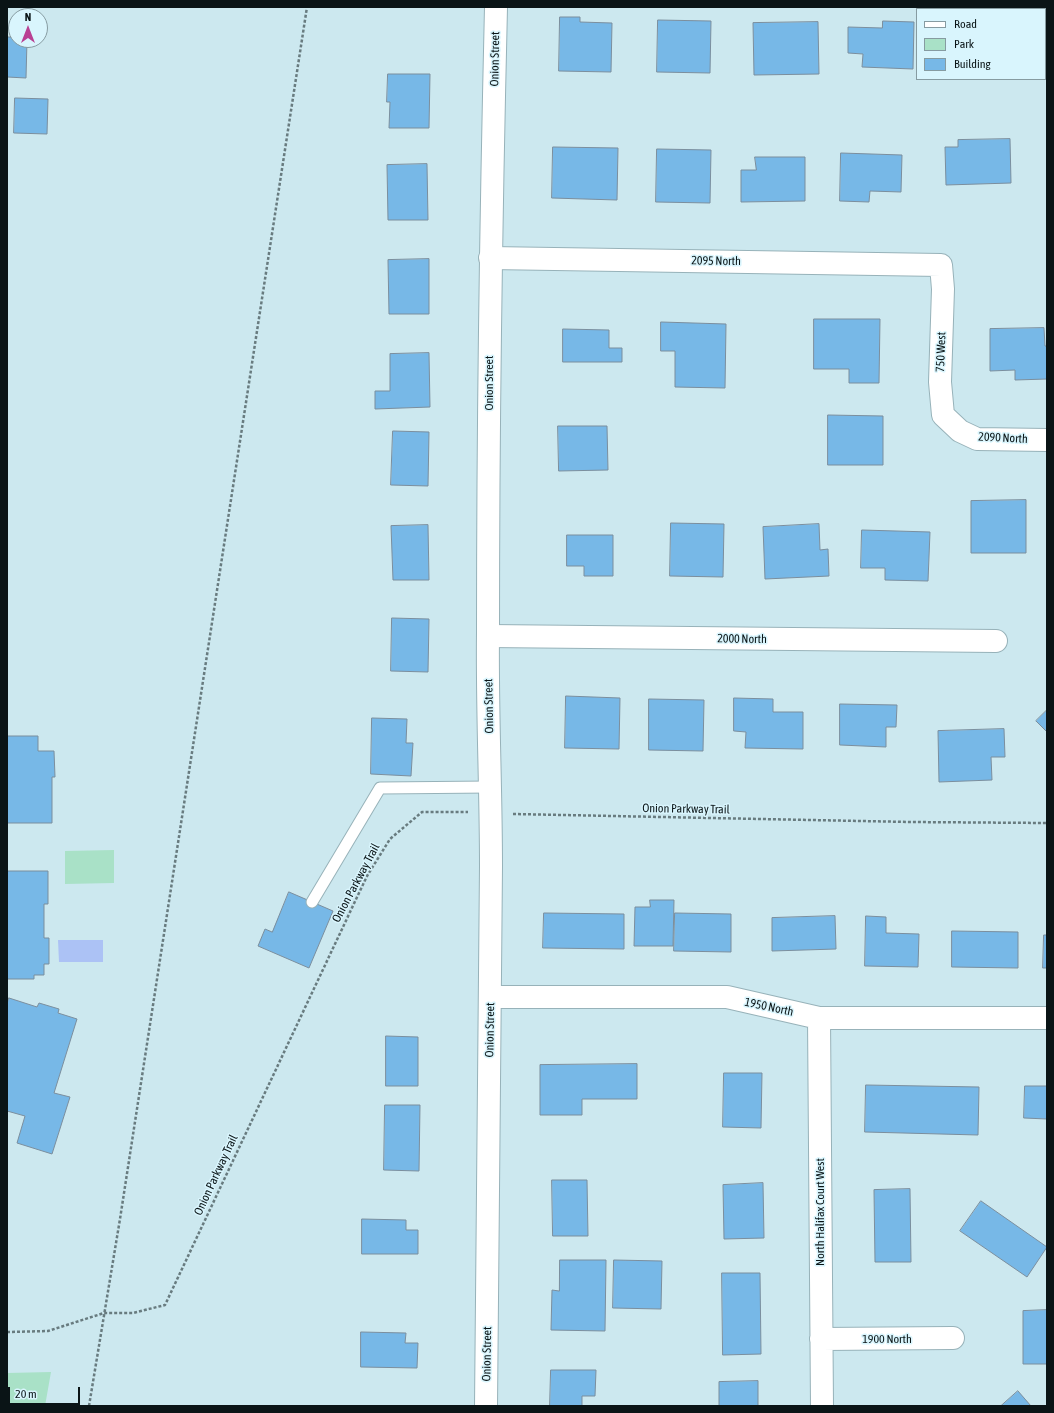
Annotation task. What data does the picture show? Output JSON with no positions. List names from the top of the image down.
{
  "streets": {
    "street": [
      "Onion Street",
      "2095 North",
      "750 West",
      "2090 North",
      "2000 North",
      "1950 North",
      "North Halifax Court West",
      "1900 North"
    ],
    "path": ["Onion Parkway Trail"]
  },
  "crossings": [
    ["Onion Street", "2095 North"],
    ["Onion Street", "2000 North"],
    ["Onion Street", "Onion Parkway Trail"],
    ["Onion Street", "1950 North"],
    ["2095 North", "750 West"],
    ["750 West", "2090 North"],
    ["1950 North", "North Halifax Court West"],
    ["North Halifax Court West", "1900 North"]
  ],
  "legend": ["Road", "Park", "Building"],
  "scale_bar": "20 m",
  "north": "top"
}
